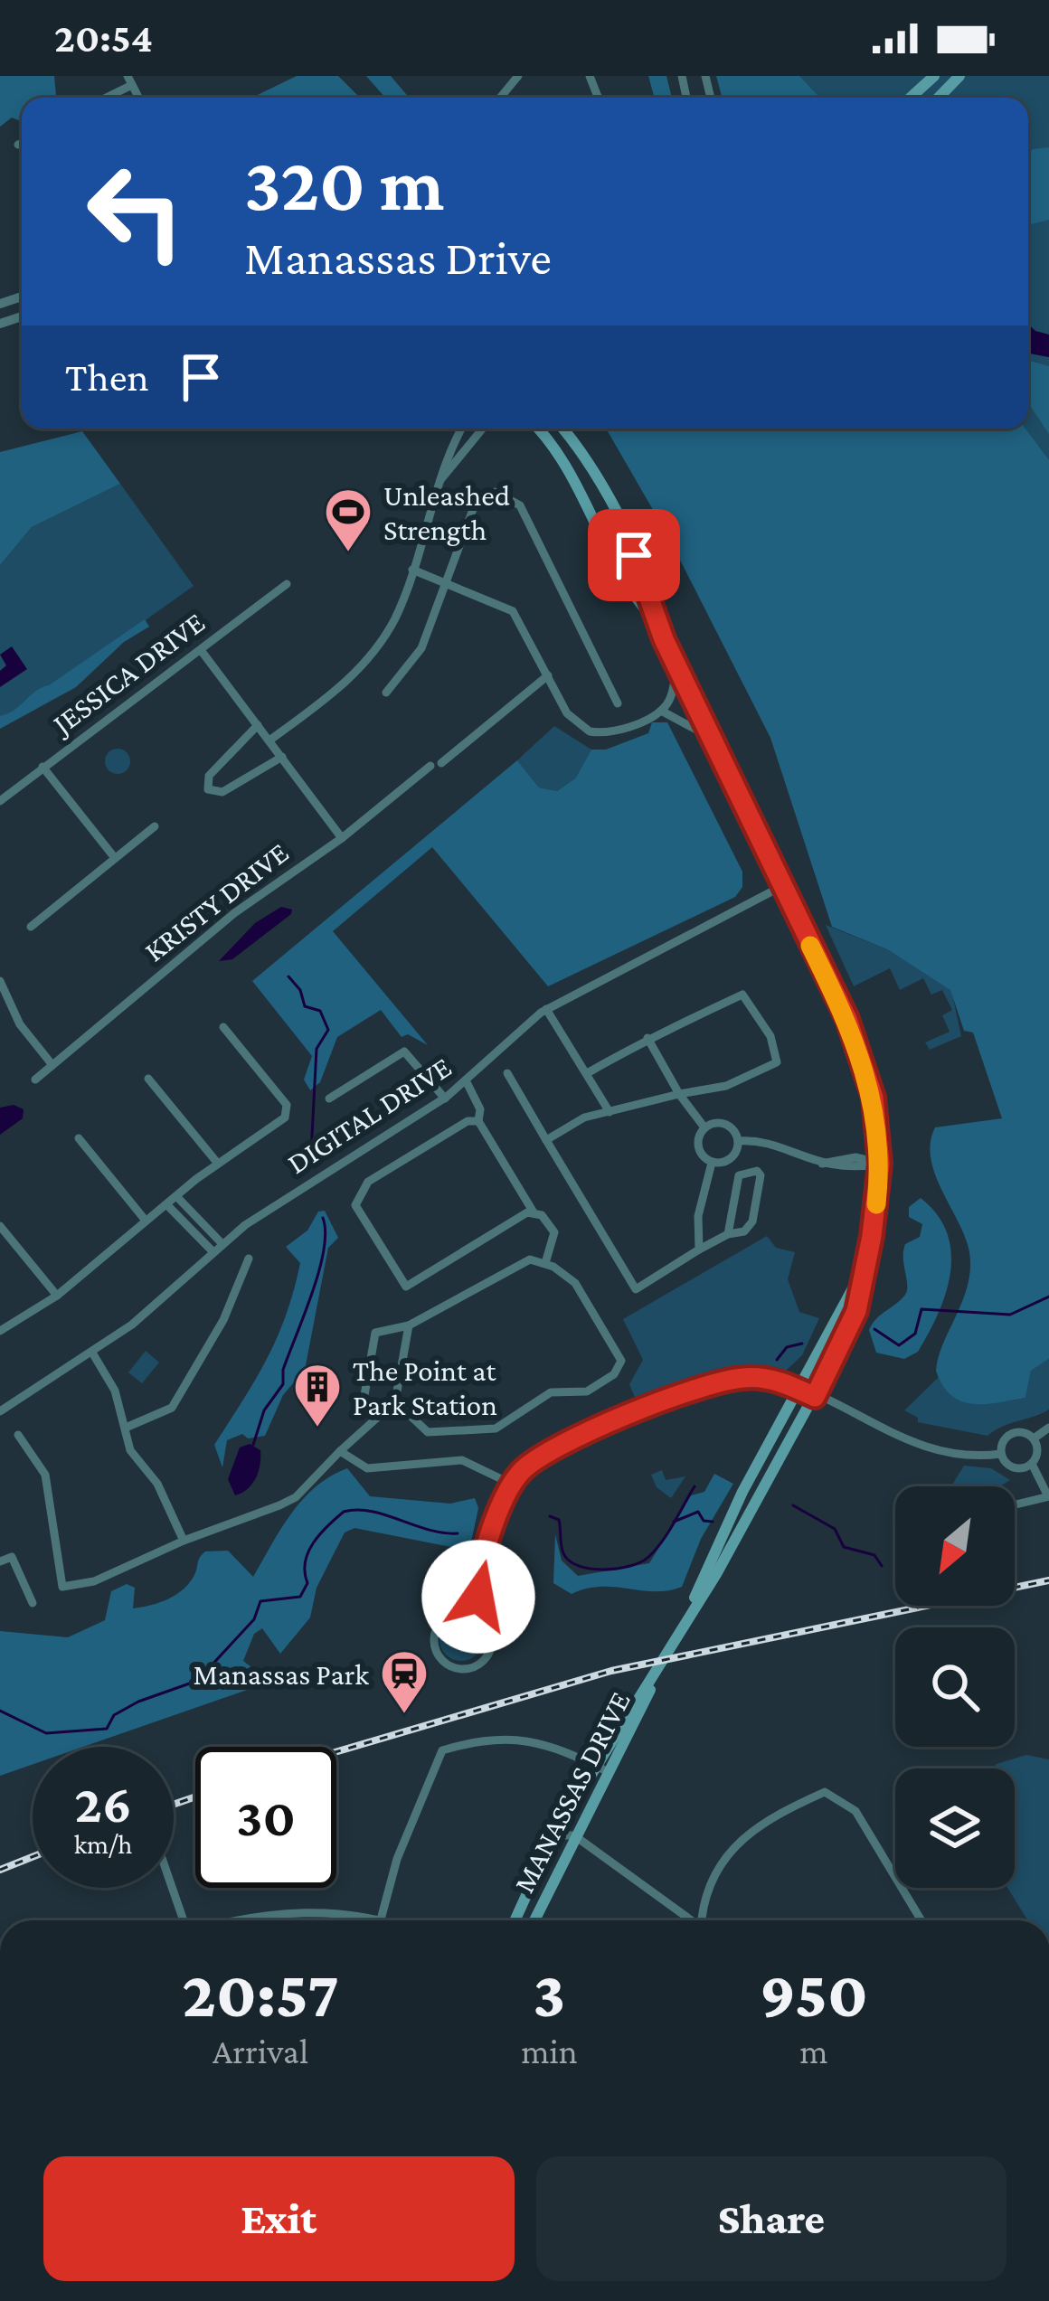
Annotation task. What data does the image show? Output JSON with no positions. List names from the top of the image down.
{
  "streets": {
    "main road": ["MANASSAS DRIVE"],
    "street": ["JESSICA DRIVE", "KRISTY DRIVE", "DIGITAL DRIVE"]
  },
  "crossings": [
    ["DIGITAL DRIVE", "MANASSAS DRIVE"]
  ],
  "places": {
    "sports": ["Unleashed Strength"],
    "building": ["The Point at Park Station"],
    "station": ["Manassas Park"]
  },
  "north": "bottom left",
  "page": {
    "status": "20:54",
    "turn": ["320 m", "Manassas Drive"],
    "then": "Then",
    "speed": "26 km/h",
    "limit": "30",
    "eta": [
      "20:57",
      "Arrival",
      "3",
      "min",
      "950",
      "m"
    ],
    "buttons": ["Exit", "Share"]
  }
}
